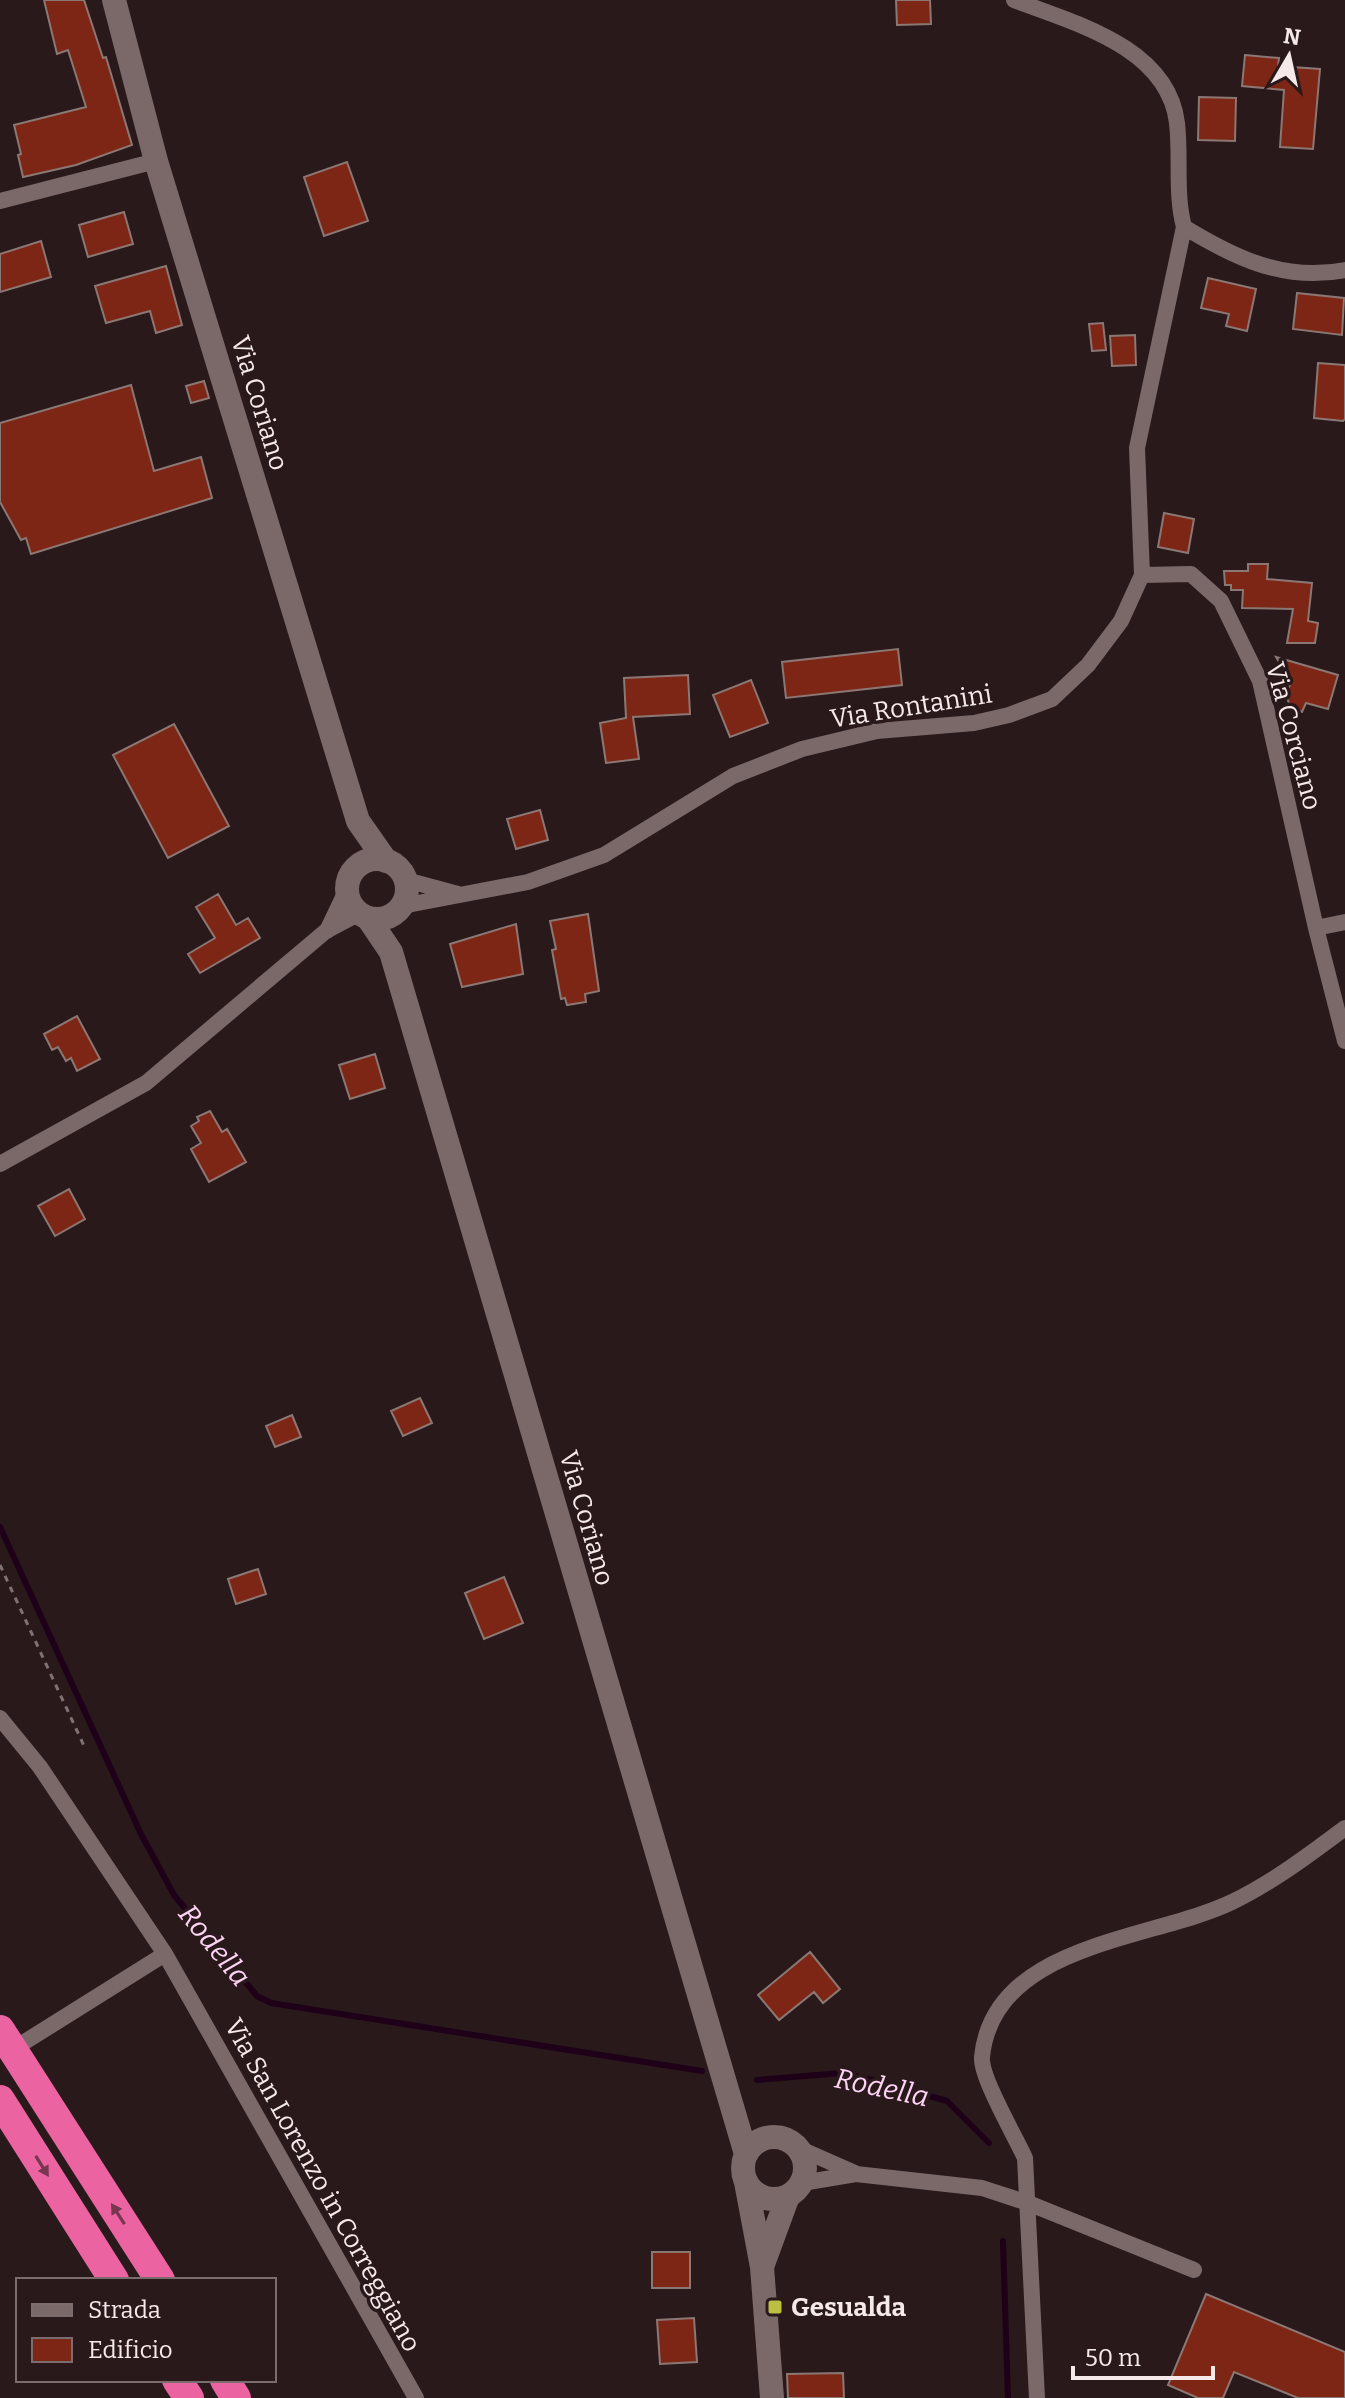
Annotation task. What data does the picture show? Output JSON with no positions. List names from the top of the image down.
{
  "streets": {
    "main road": ["Via Coriano"],
    "street": ["Via Rontanini", "Via Corciano", "Via San Lorenzo in Correggiano"]
  },
  "crossings": [
    ["Via Coriano", "Via Rontanini"],
    ["Via Rontanini", "Via Corciano"]
  ],
  "water": ["Rodella"],
  "places": {
    "transit": ["Gesualda"]
  },
  "legend": ["Strada", "Edificio"],
  "scale_bar": "50 m",
  "north": "top"
}
